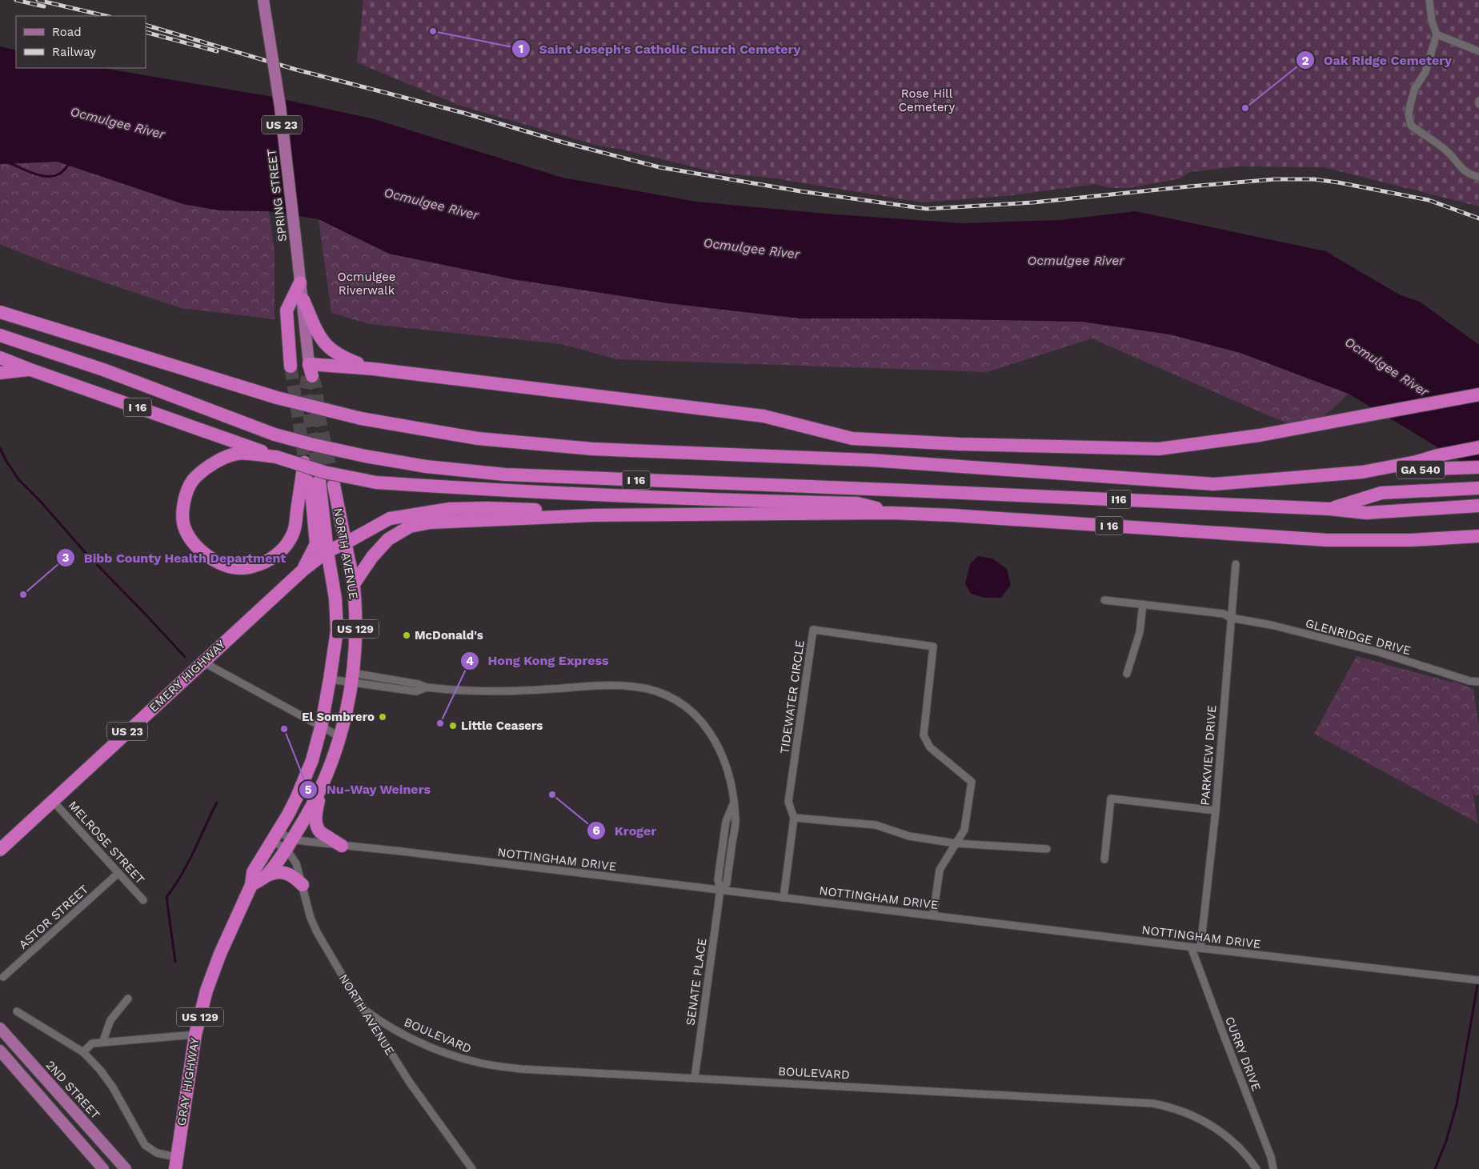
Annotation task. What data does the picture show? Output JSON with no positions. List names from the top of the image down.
{
  "streets": {
    "highway": [
      "US 23",
      "I 16",
      "GA 540",
      "I16",
      "NORTH AVENUE",
      "US 129",
      "EMERY HIGHWAY",
      "GRAY HIGHWAY"
    ],
    "main road": ["SPRING STREET", "2ND STREET"],
    "street": [
      "GLENRIDGE DRIVE",
      "TIDEWATER CIRCLE",
      "PARKVIEW DRIVE",
      "MELROSE STREET",
      "NOTTINGHAM DRIVE",
      "ASTOR STREET",
      "SENATE PLACE",
      "BOULEVARD",
      "CURRY DRIVE"
    ]
  },
  "crossings": [
    ["US 23", "NORTH AVENUE"],
    ["US 23", "EMERY HIGHWAY"],
    ["I 16", "I16"],
    ["NORTH AVENUE", "EMERY HIGHWAY"],
    ["NORTH AVENUE", "NOTTINGHAM DRIVE"],
    ["NORTH AVENUE", "BOULEVARD"],
    ["NORTH AVENUE", "GRAY HIGHWAY"],
    ["GLENRIDGE DRIVE", "PARKVIEW DRIVE"],
    ["EMERY HIGHWAY", "MELROSE STREET"],
    ["TIDEWATER CIRCLE", "NOTTINGHAM DRIVE"],
    ["PARKVIEW DRIVE", "NOTTINGHAM DRIVE"],
    ["MELROSE STREET", "ASTOR STREET"],
    ["NOTTINGHAM DRIVE", "SENATE PLACE"],
    ["NOTTINGHAM DRIVE", "CURRY DRIVE"],
    ["SENATE PLACE", "BOULEVARD"]
  ],
  "water": ["Ocmulgee River"],
  "parks": ["Rose Hill Cemetery", "Ocmulgee Riverwalk"],
  "places": [
    "Saint Joseph's Catholic Church Cemetery",
    "Oak Ridge Cemetery",
    "Bibb County Health Department",
    "McDonald's",
    "El Sombrero",
    "Hong Kong Express",
    "Little Ceasers",
    "Nu-Way Weiners",
    "Kroger"
  ],
  "legend": ["Road", "Railway"]
}
